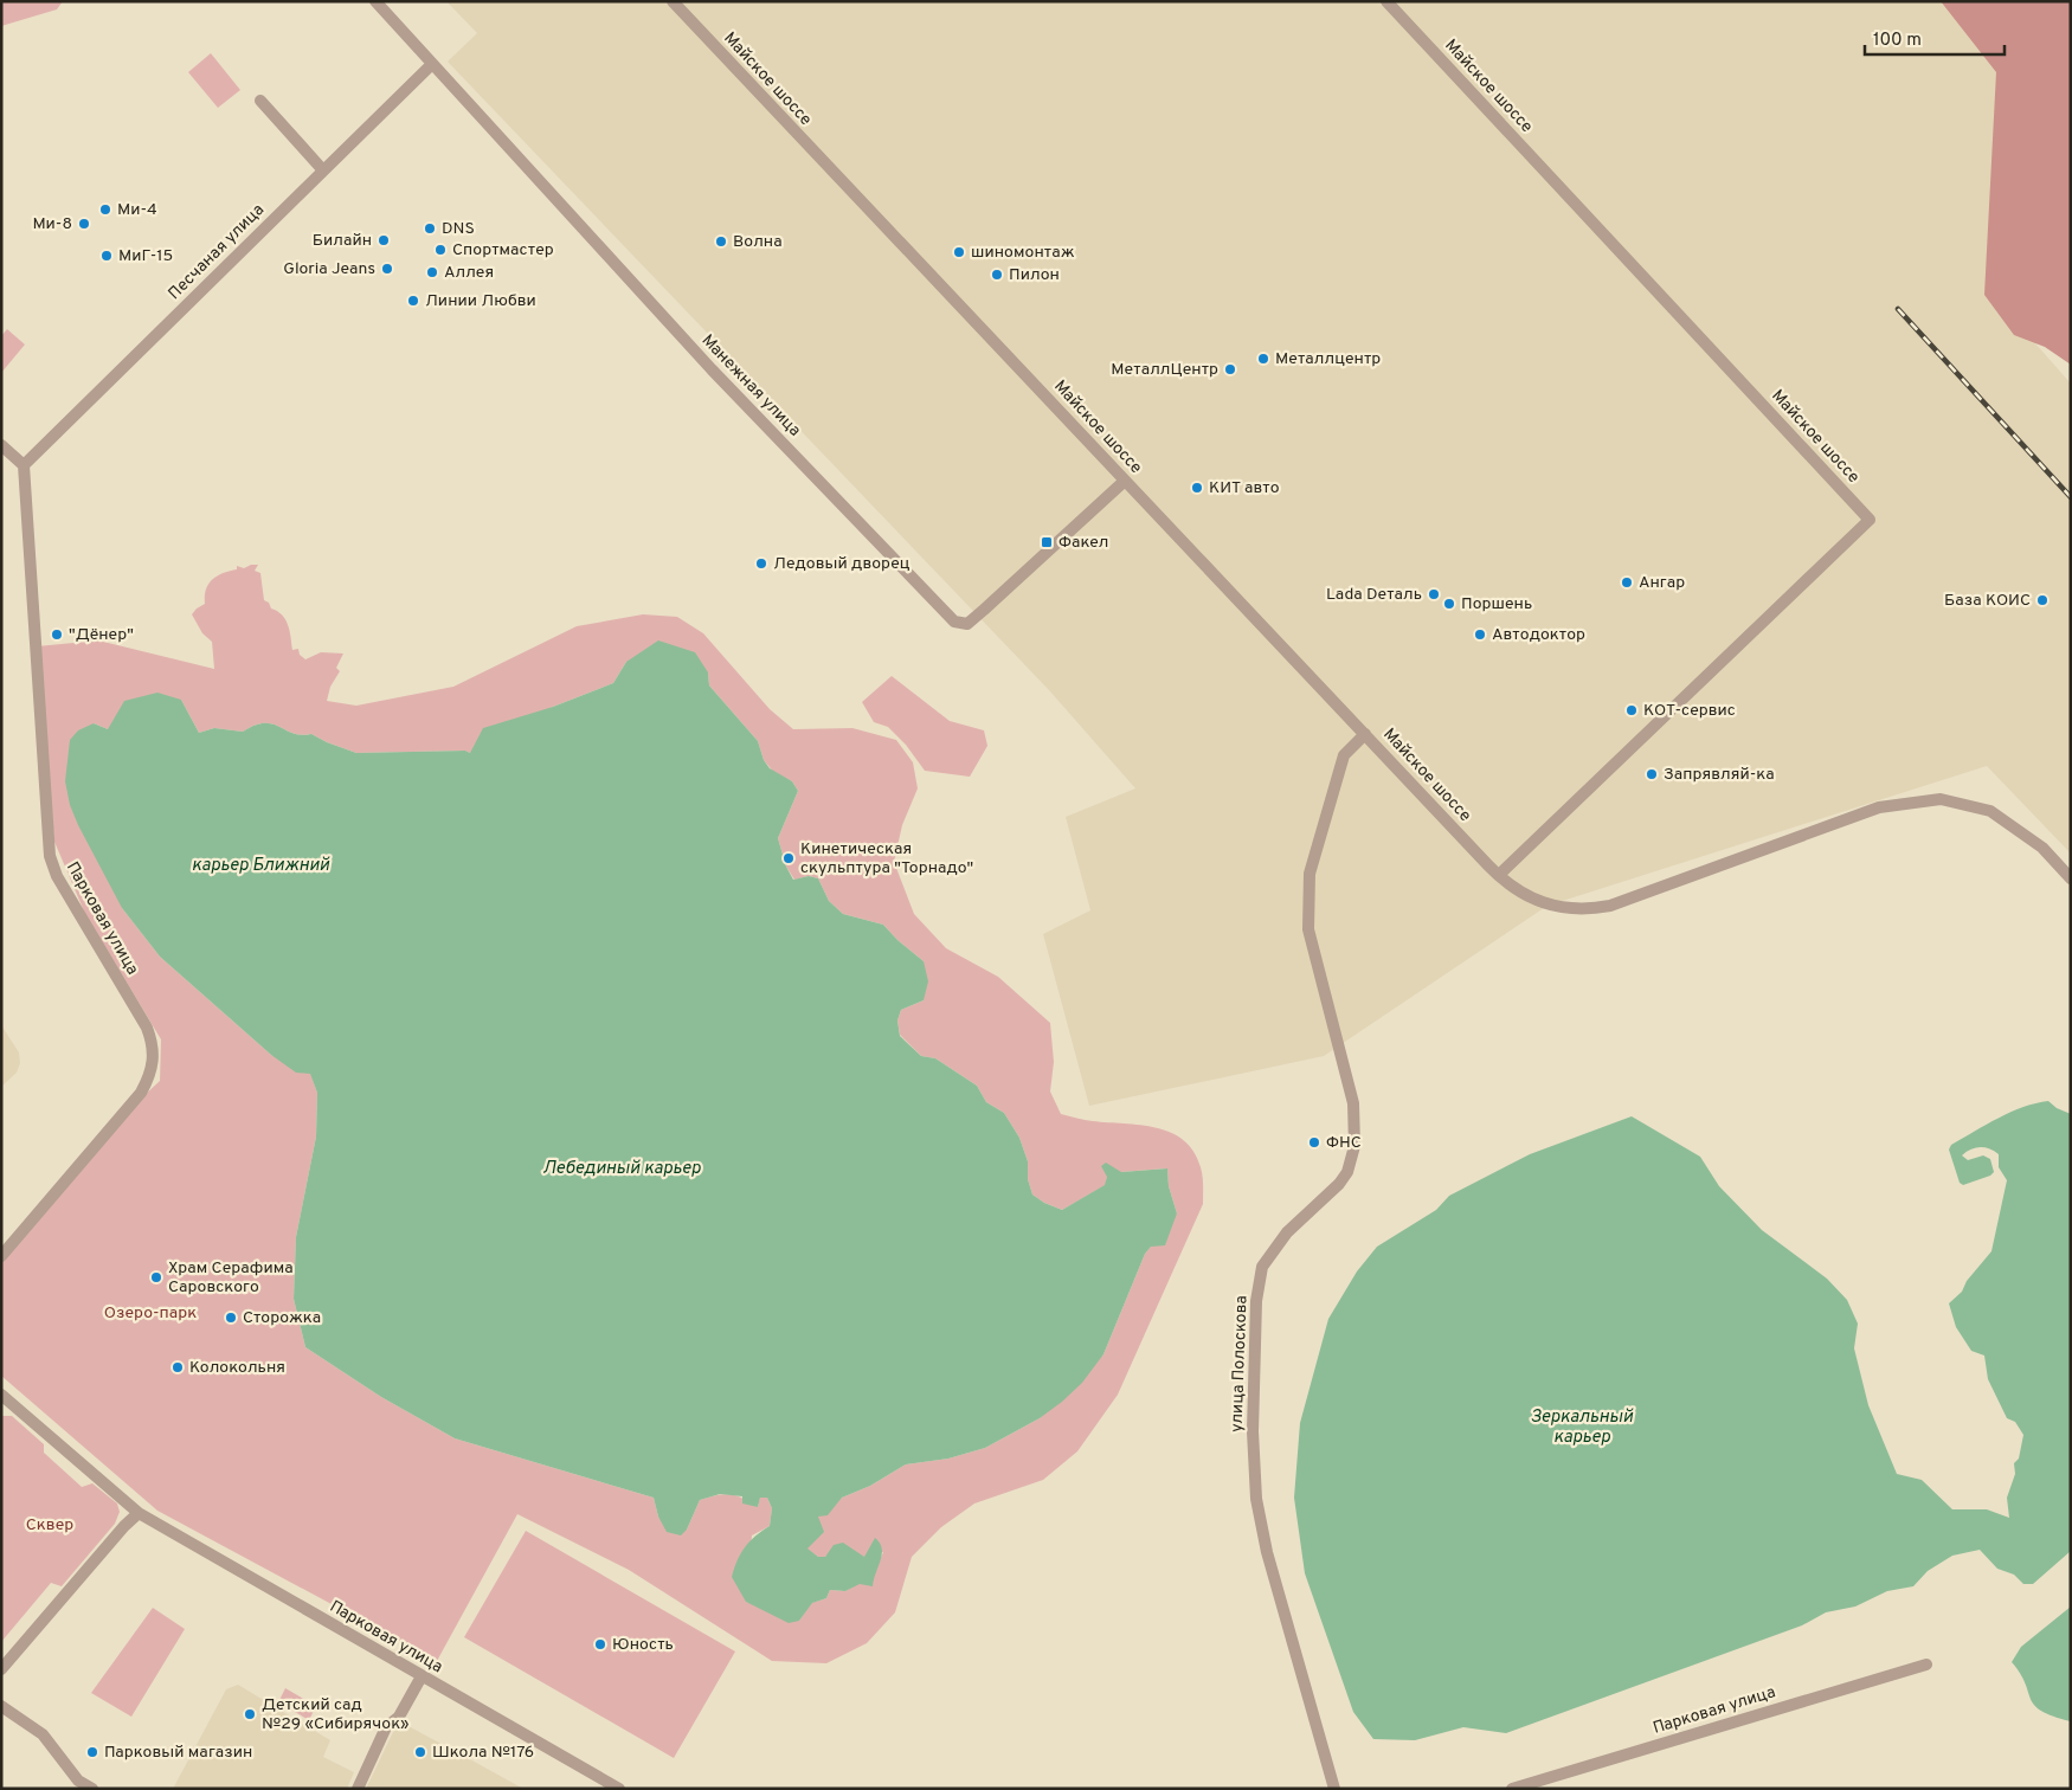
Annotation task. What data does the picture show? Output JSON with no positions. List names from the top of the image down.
{
  "streets": {
    "street": [
      "Майское шоссе",
      "Песчаная улица",
      "Манежная улица",
      "Парковая улица",
      "улица Полоскова"
    ]
  },
  "crossings": [
    ["Майское шоссе", "Манежная улица"],
    ["Майское шоссе", "улица Полоскова"],
    ["Песчаная улица", "Манежная улица"],
    ["Песчаная улица", "Парковая улица"]
  ],
  "water": ["карьер Ближний", "Лебединый карьер", "Зеркальный карьер"],
  "parks": ["Озеро-парк", "Сквер"],
  "places": {
    "other": [
      "Ми-4",
      "Ми-8",
      "DNS",
      "Билайн",
      "Волна",
      "Спортмастер",
      "шиномонтаж",
      "МиГ-15",
      "Gloria Jeans",
      "Аллея",
      "Пилон",
      "Линии Любви",
      "Металлцентр",
      "МеталлЦентр",
      "КИТ авто",
      "Ледовый дворец",
      "Ангар",
      "Lada Dеталь",
      "База КОИС",
      "Поршень",
      "\"Дёнер\"",
      "Автодоктор",
      "КОТ-сервис",
      "Запрявляй-ка",
      "Кинетическая скульптура \"Торнадо\"",
      "ФНС",
      "Храм Серафима Саровского",
      "Сторожка",
      "Колокольня",
      "Юность",
      "Детский сад №29 «Сибирячок»",
      "Парковый магазин",
      "Школа №176"
    ],
    "transit": ["Факел"]
  },
  "scale_bar": "100 m"
}
